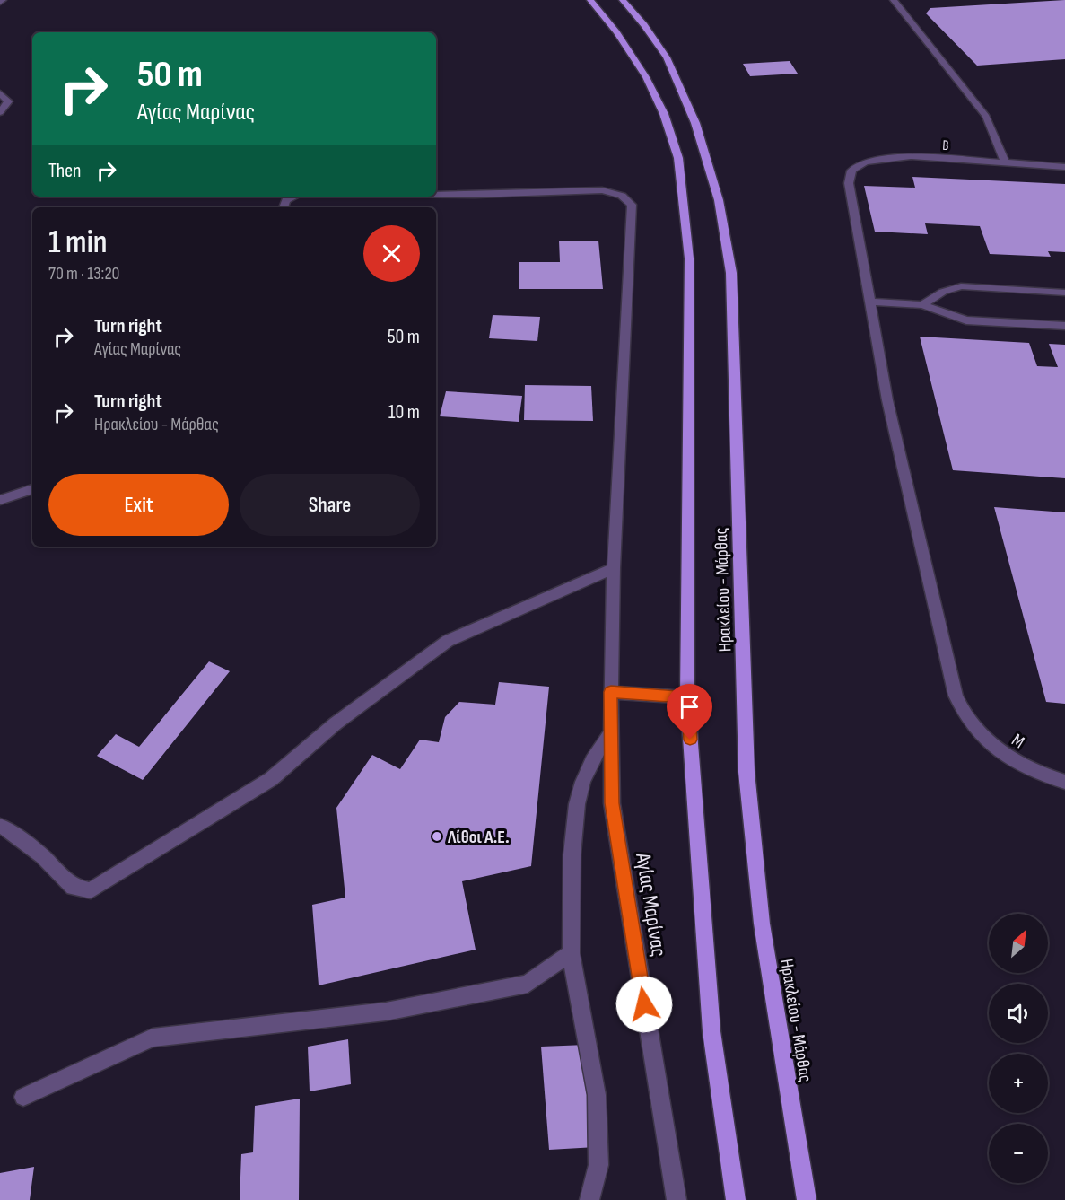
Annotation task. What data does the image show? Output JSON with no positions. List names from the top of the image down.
{
  "streets": {
    "main road": ["Ηρακλείου - Μάρθας"],
    "street": ["Β", "Μ", "Αγίας Μαρίνας"]
  },
  "crossings": [
    ["Β", "Μ"]
  ],
  "places": ["Λίθοι Α.Ε."],
  "north": "top right",
  "page": {
    "turn": ["50 m", "Αγίας Μαρίνας"],
    "then": "Then",
    "heading": ["1 min", "70 m · 13:20"],
    "list": [
      {
        "name": "Turn right",
        "note": "Αγίας Μαρίνας",
        "value": "50 m"
      },
      {
        "name": "Turn right",
        "note": "Ηρακλείου - Μάρθας",
        "value": "10 m"
      }
    ],
    "buttons": ["Exit", "Share"],
    "map_buttons": ["+", "−"]
  }
}
